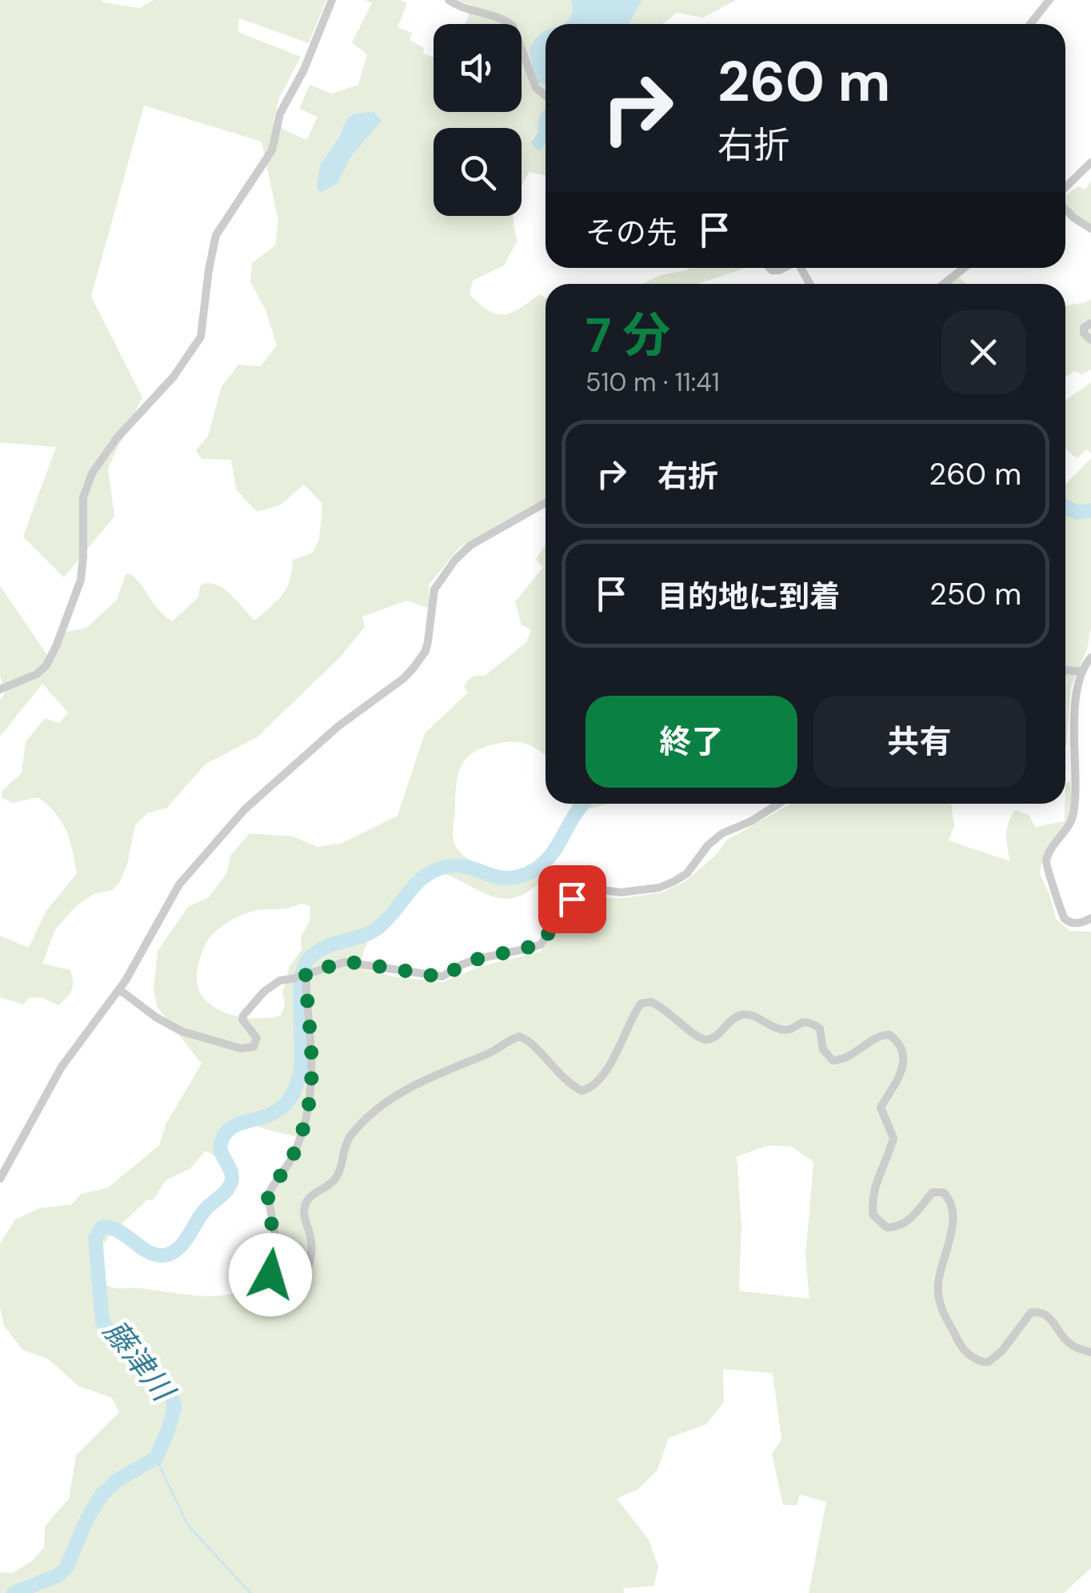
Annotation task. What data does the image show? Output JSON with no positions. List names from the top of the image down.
{
  "water": ["藤津川"],
  "page": {
    "turn": ["260 m", "右折"],
    "then": "その先",
    "heading": ["7 分", "510 m · 11:41"],
    "list": [
      {
        "name": "右折",
        "value": "260 m"
      },
      {
        "name": "目的地に到着",
        "value": "250 m"
      }
    ],
    "buttons": ["終了", "共有"]
  }
}
